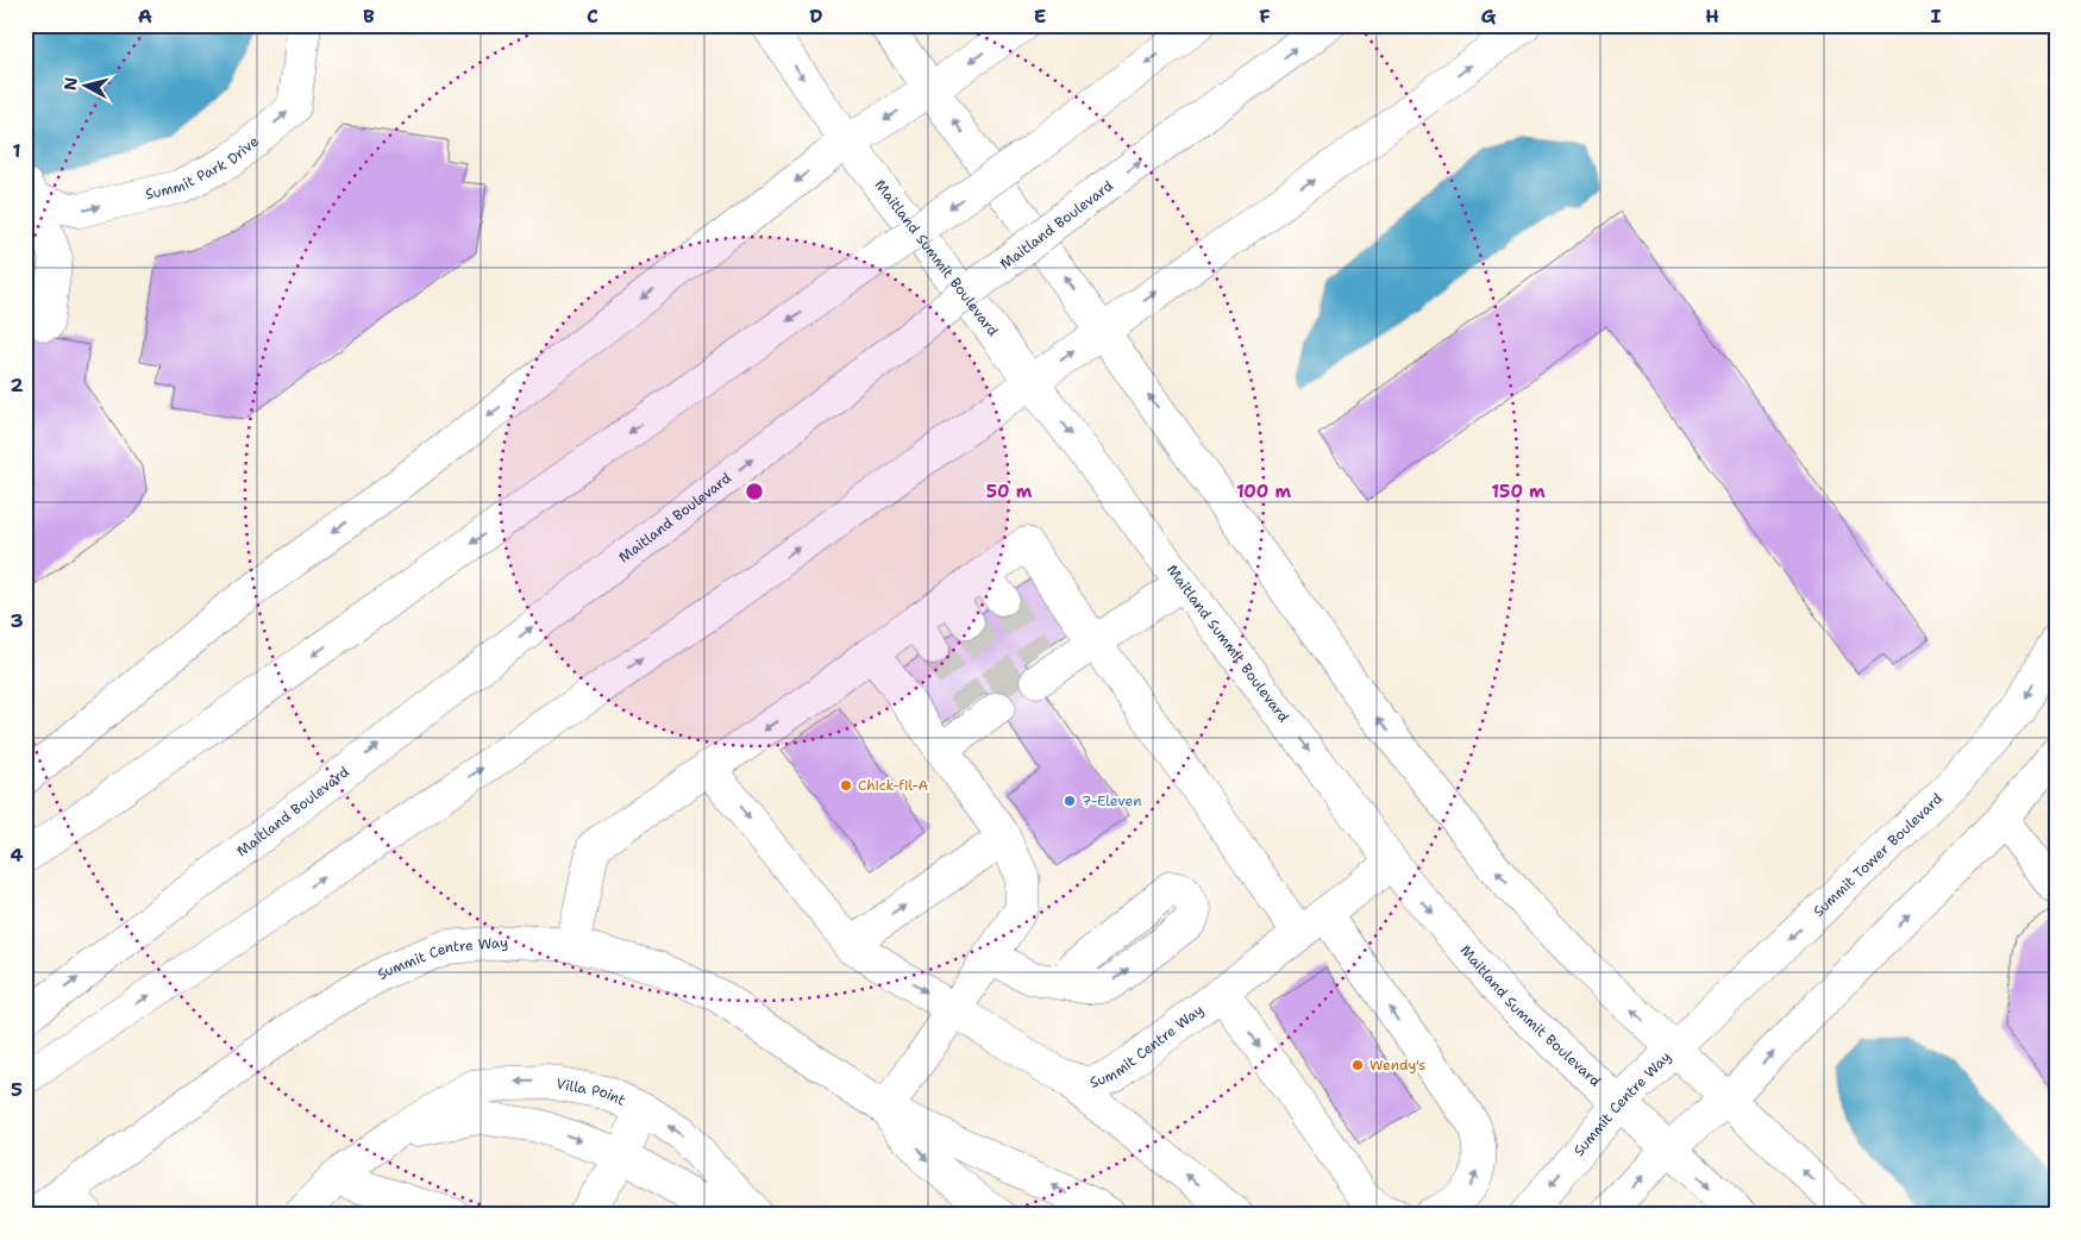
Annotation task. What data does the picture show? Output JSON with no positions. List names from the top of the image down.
{
  "streets": {
    "main road": [
      "Summit Park Drive",
      "Maitland Boulevard",
      "Maitland Summit Boulevard",
      "Summit Tower Boulevard",
      "Summit Centre Way",
      "Villa Point"
    ]
  },
  "crossings": [
    ["Maitland Summit Boulevard", "Summit Centre Way"],
    ["Summit Tower Boulevard", "Summit Centre Way"]
  ],
  "one_way": ["Summit Park Drive"],
  "places": ["Chick-fil-A", "7-Eleven", "Wendy's"],
  "north": "left",
  "grid": {
    "columns": [
      "A",
      "B",
      "C",
      "D",
      "E",
      "F",
      "G",
      "H",
      "I"
    ],
    "rows": [
      "1",
      "2",
      "3",
      "4",
      "5"
    ]
  },
  "rings": ["50 m", "100 m", "150 m"]
}
